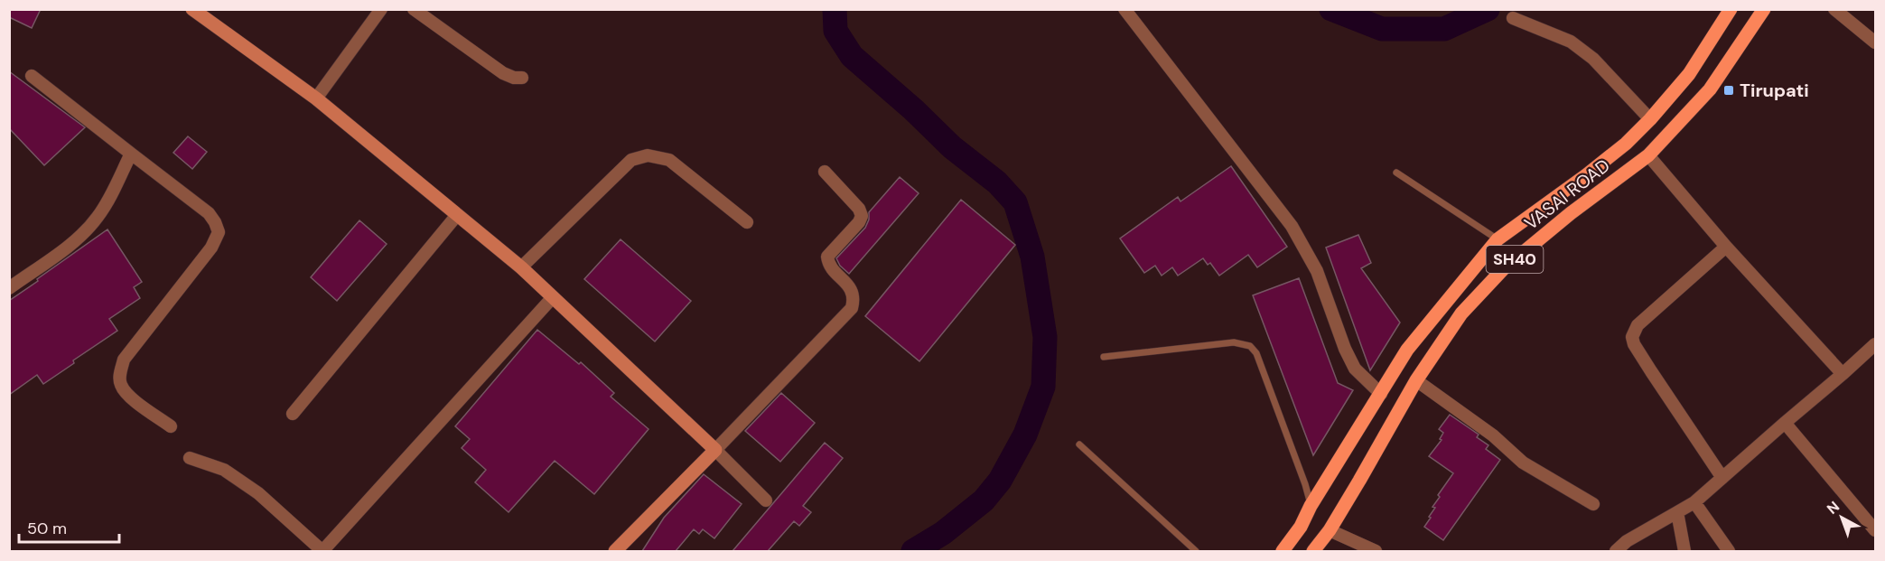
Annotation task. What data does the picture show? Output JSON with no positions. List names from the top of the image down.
{
  "streets": {
    "main road": ["VASAI ROAD", "SH40"]
  },
  "places": {
    "transit": ["Tirupati"]
  },
  "scale_bar": "50 m",
  "north": "top left"
}
